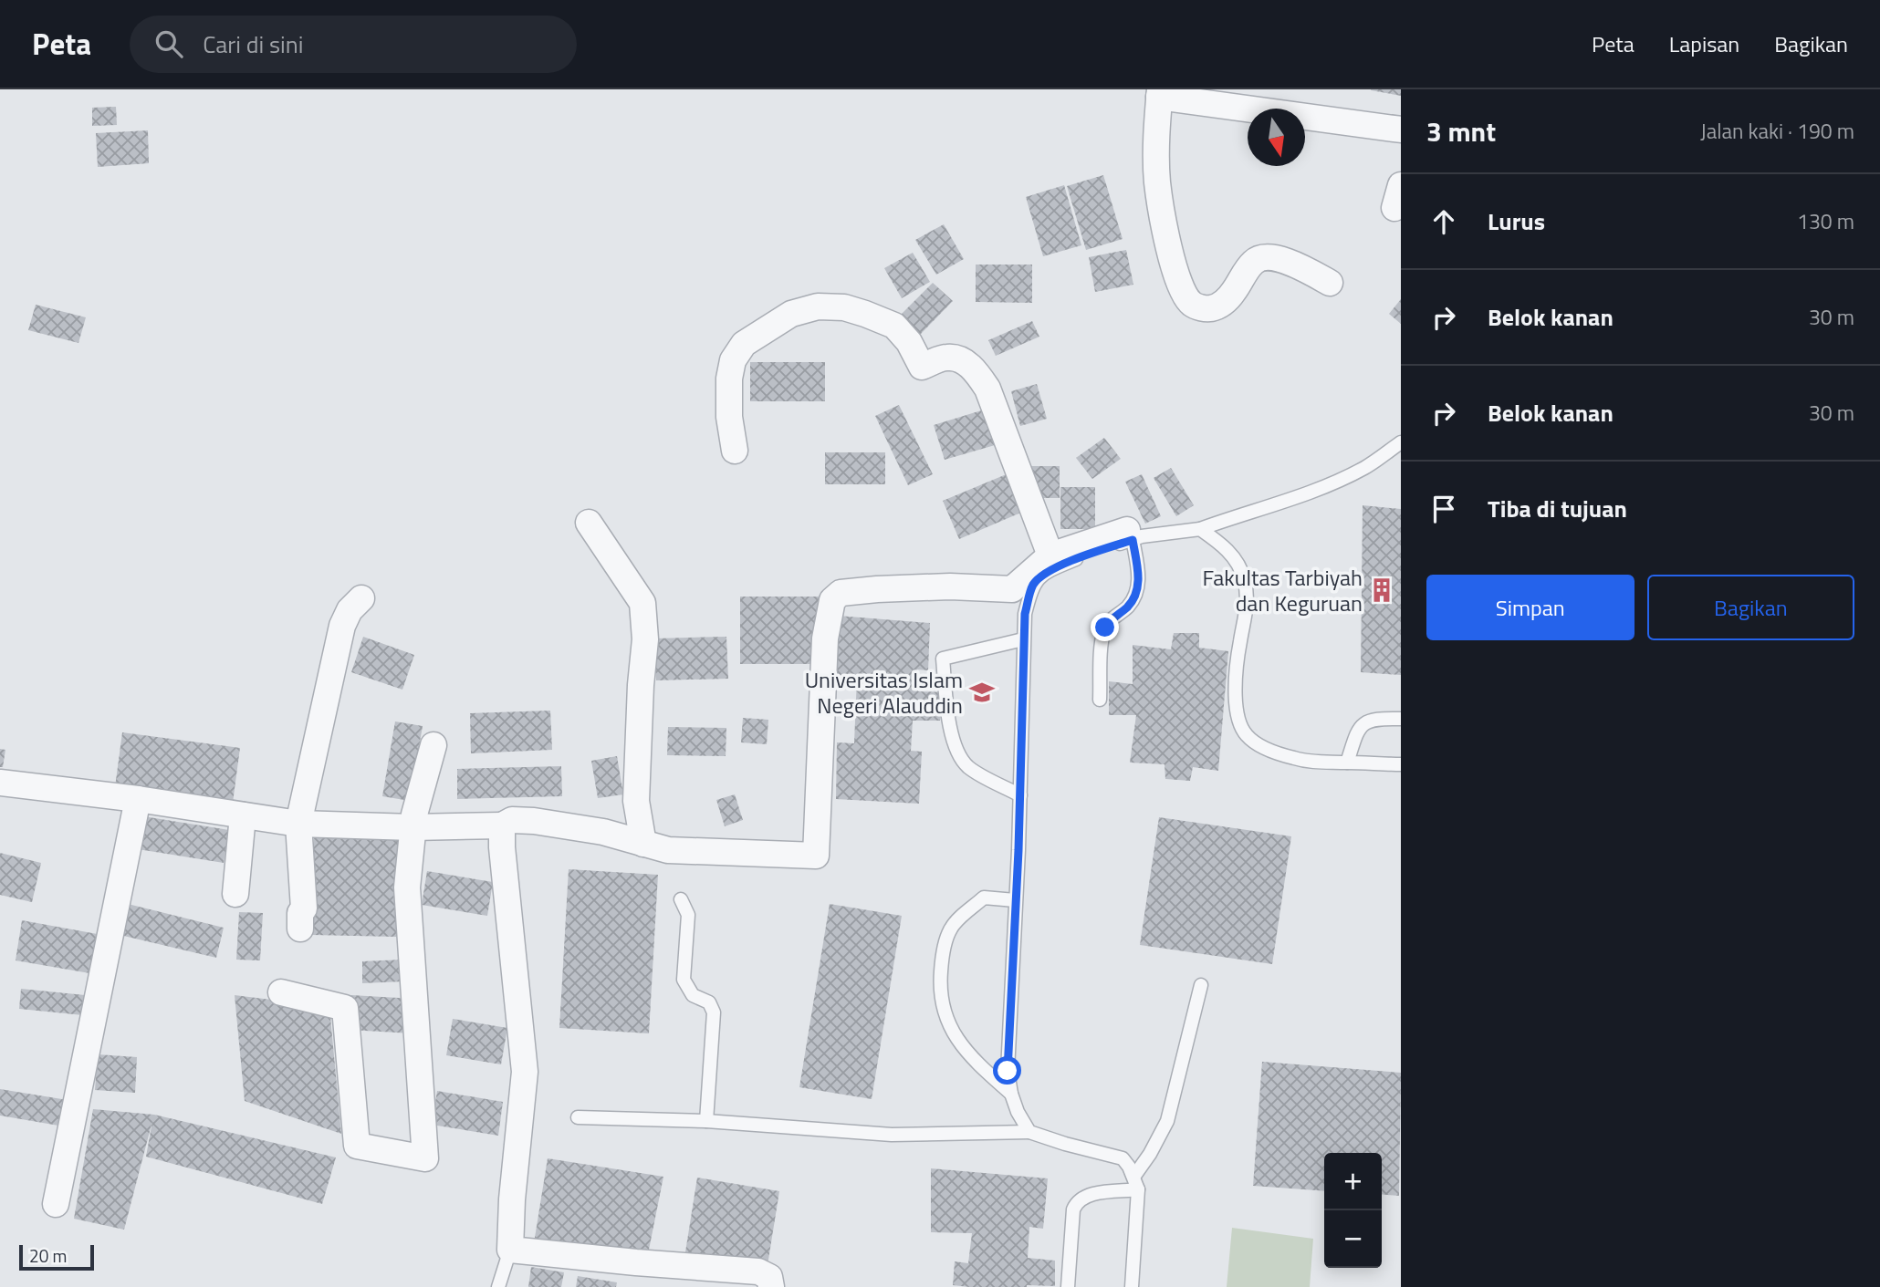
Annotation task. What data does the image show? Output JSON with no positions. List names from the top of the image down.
{
  "places": {
    "building": ["Fakultas Tarbiyah dan Keguruan"],
    "school or university": ["Universitas Islam Negeri Alauddin"]
  },
  "scale_bar": "20 m",
  "north": "bottom",
  "page": {
    "header": "Peta",
    "search": "Cari di sini",
    "nav": ["Peta", "Lapisan", "Bagikan"],
    "heading": ["3 mnt", "Jalan kaki · 190 m"],
    "list": [
      ["Lurus", "130 m"],
      ["Belok kanan", "30 m"],
      ["Belok kanan", "30 m"],
      "Tiba di tujuan"
    ],
    "buttons": ["Simpan", "Bagikan"],
    "map_buttons": ["+", "−"],
    "scale": "20 m"
  }
}
